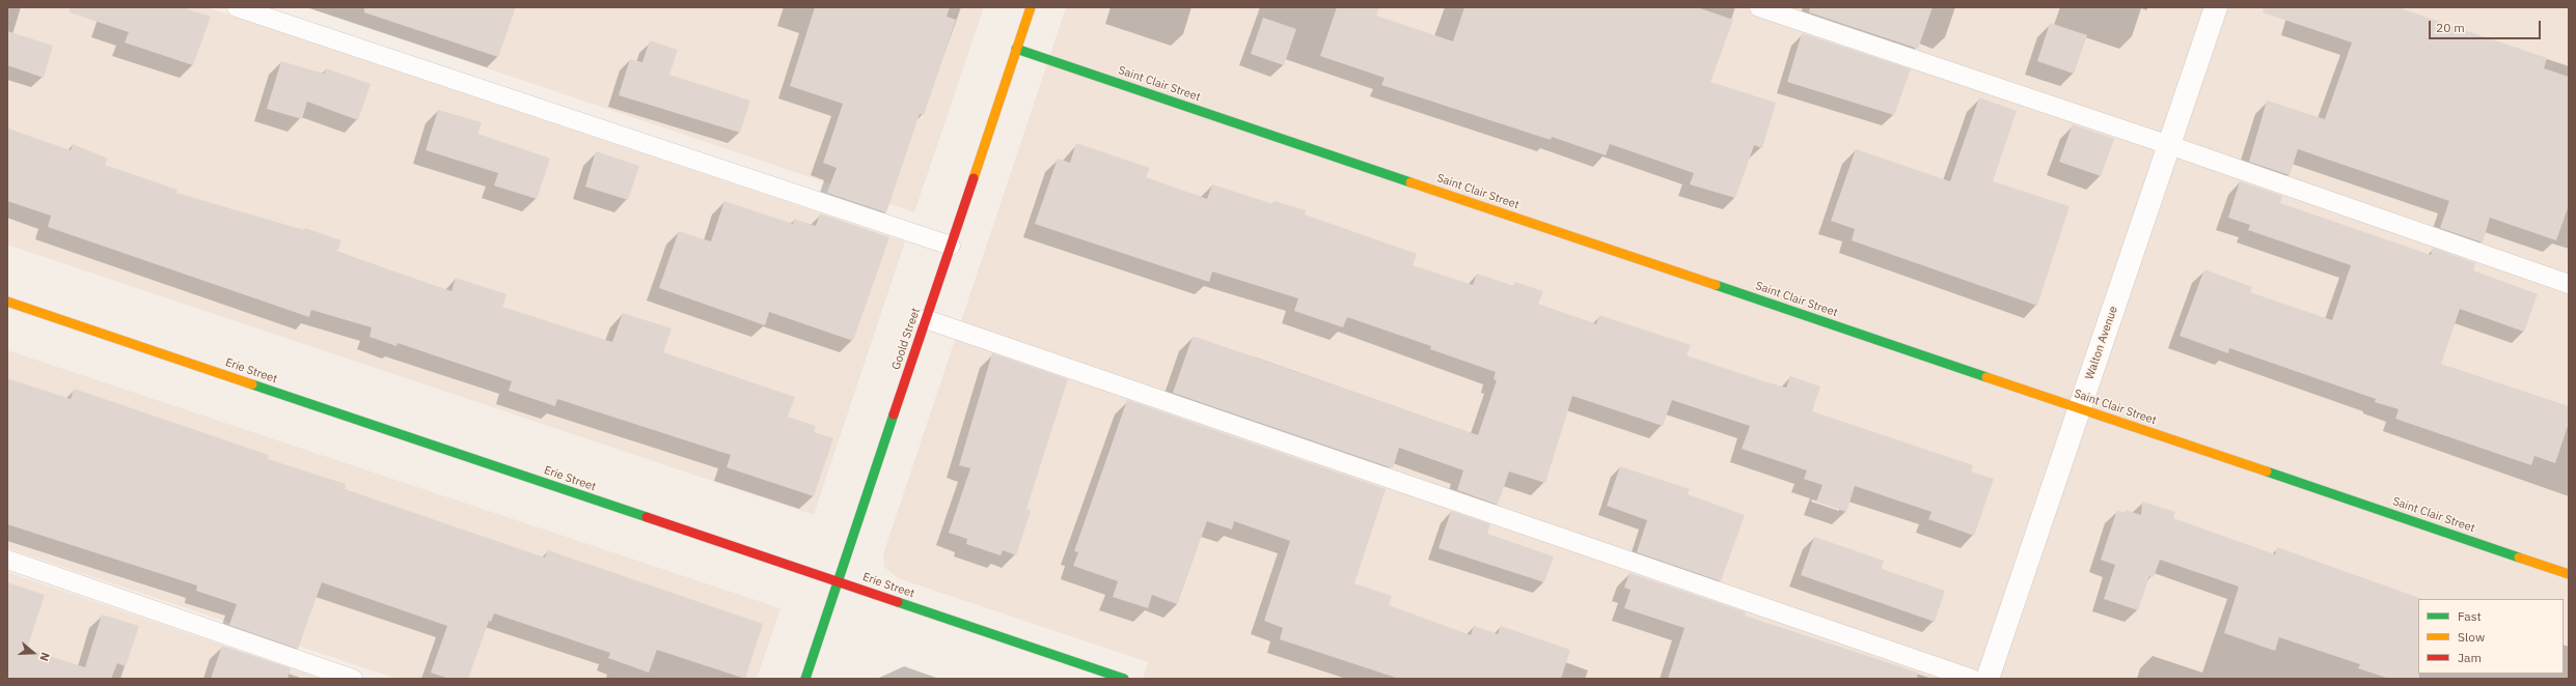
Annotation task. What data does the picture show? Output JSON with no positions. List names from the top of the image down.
{
  "streets": {
    "street": [
      "Saint Clair Street",
      "Goold Street",
      "Walton Avenue",
      "Erie Street"
    ]
  },
  "crossings": [
    ["Saint Clair Street", "Goold Street"],
    ["Saint Clair Street", "Walton Avenue"],
    ["Goold Street", "Erie Street"]
  ],
  "legend": ["Fast", "Slow", "Jam"],
  "scale_bar": "20 m",
  "north": "right"
}
